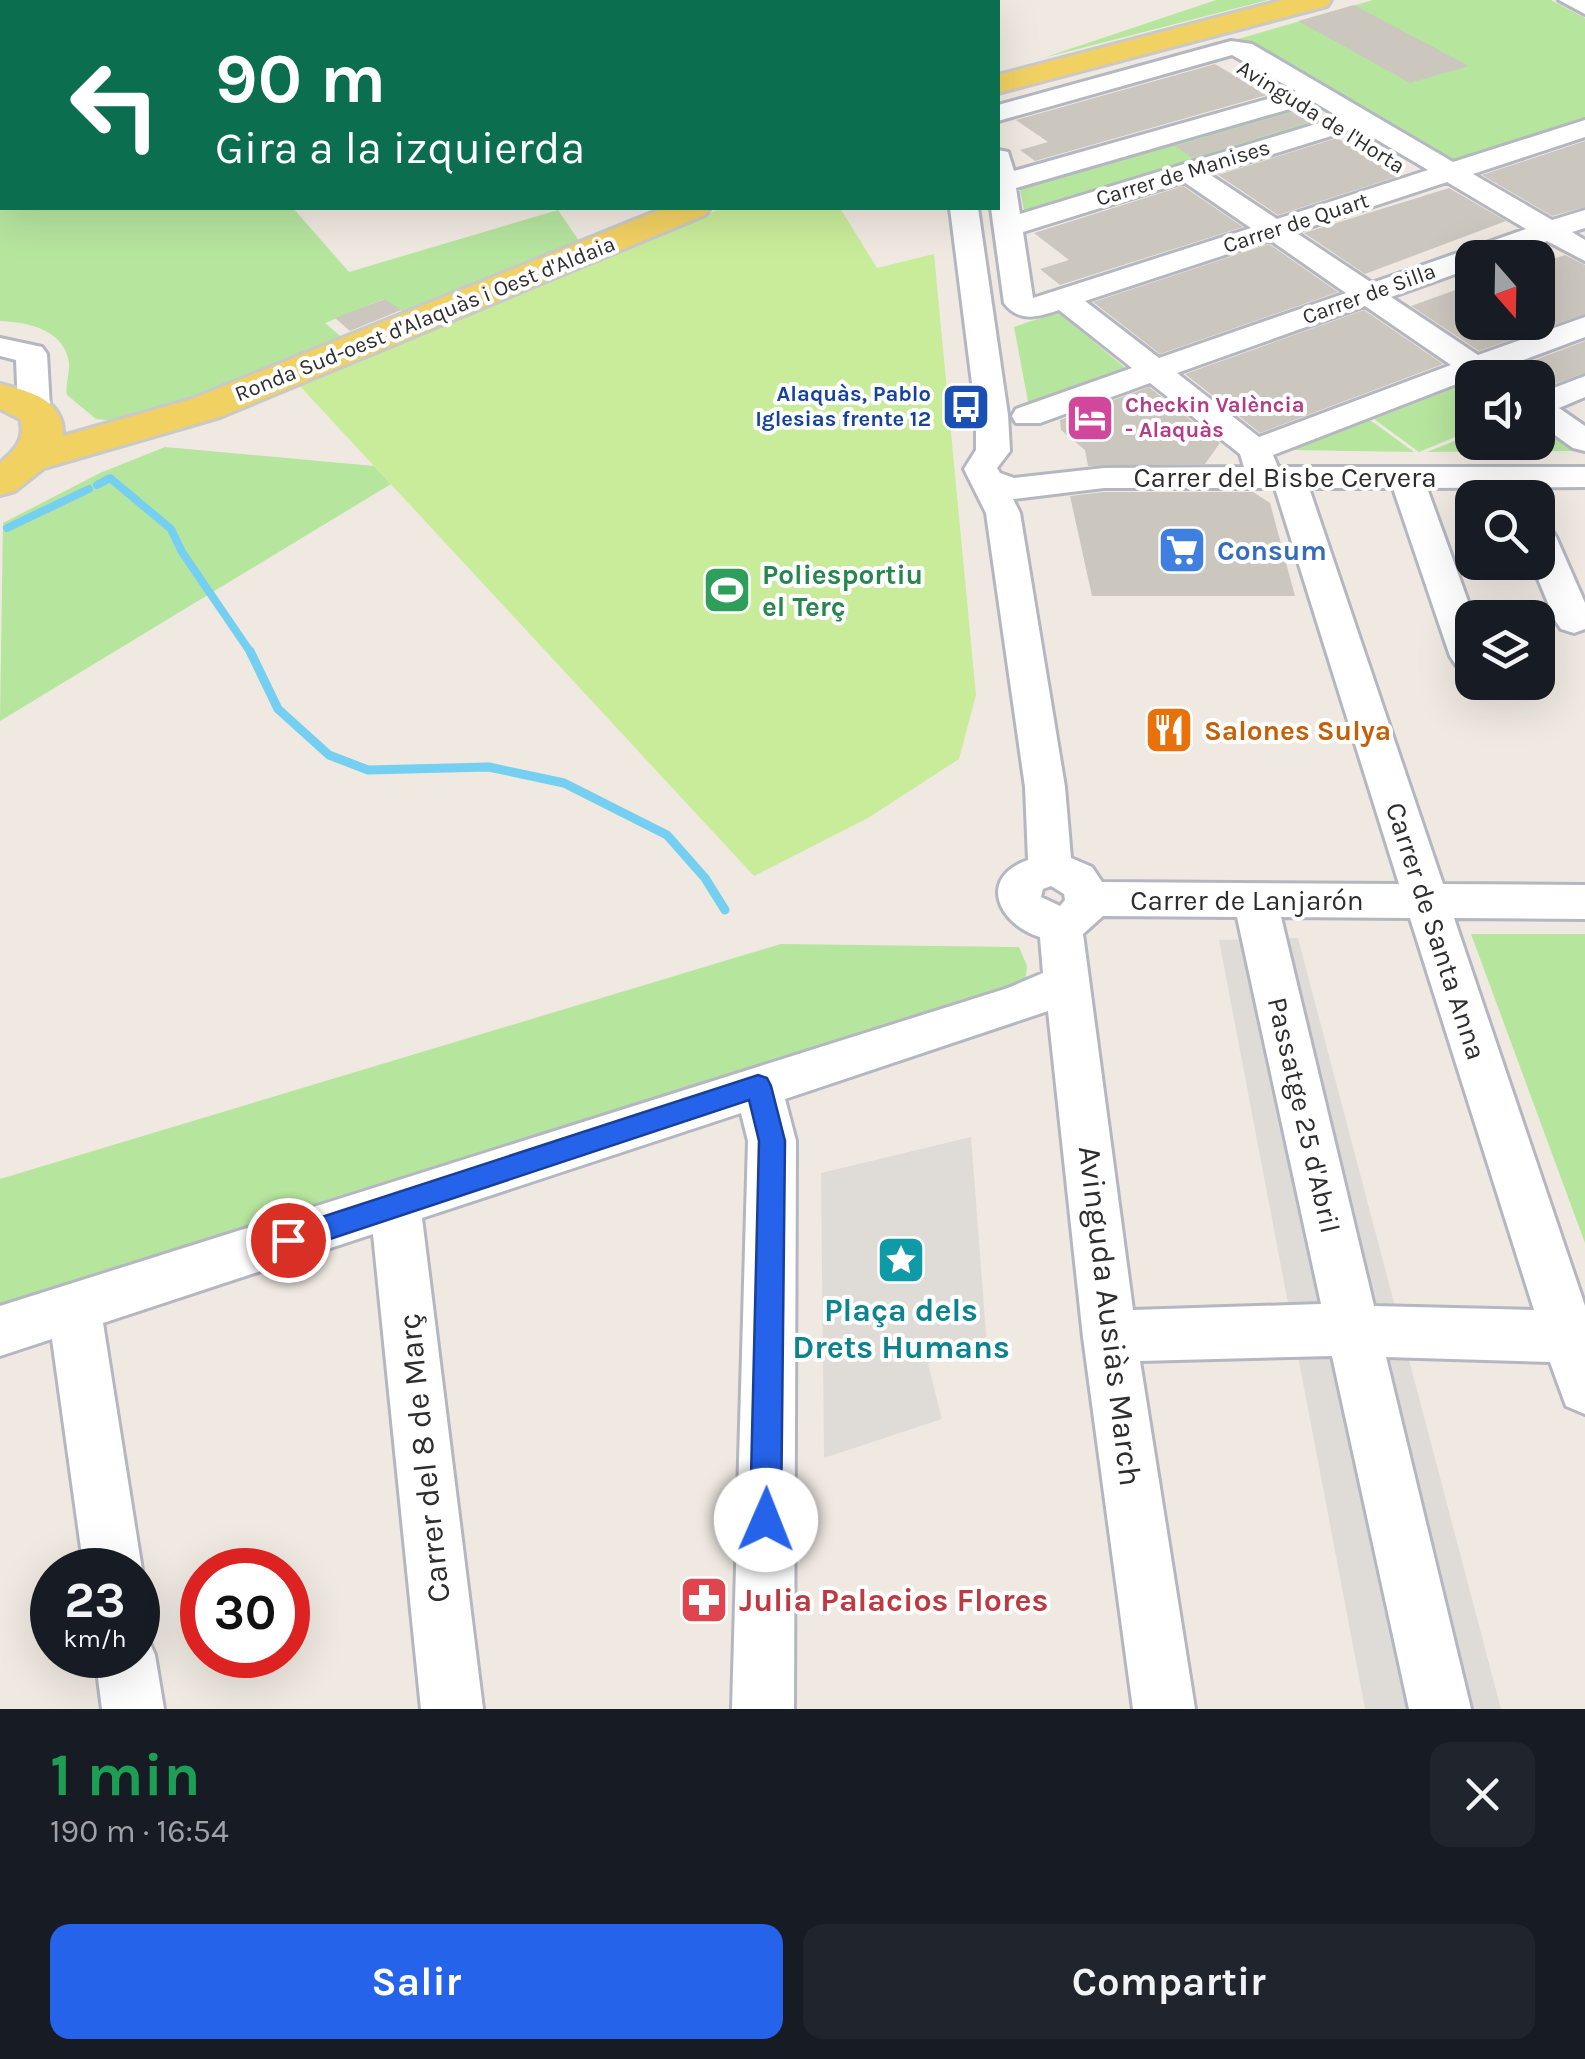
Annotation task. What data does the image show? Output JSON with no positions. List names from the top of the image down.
{
  "streets": {
    "main road": ["Ronda Sud-oest d'Alaquàs i Oest d'Aldaia"],
    "street": [
      "Avinguda de l'Horta",
      "Carrer de Manises",
      "Carrer de Quart",
      "Carrer de Silla",
      "Carrer del Bisbe Cervera",
      "Carrer de Lanjarón",
      "Carrer de Santa Anna",
      "Passatge 25 d'Abril",
      "Avinguda Ausiàs March",
      "Carrer del 8 de Març"
    ]
  },
  "crossings": [
    ["Avinguda de l'Horta", "Carrer de Manises"],
    ["Avinguda de l'Horta", "Carrer de Quart"],
    ["Avinguda de l'Horta", "Carrer de Silla"],
    ["Carrer de Manises", "Carrer de Quart"],
    ["Carrer del Bisbe Cervera", "Carrer de Santa Anna"],
    ["Carrer de Lanjarón", "Carrer de Santa Anna"],
    ["Carrer de Lanjarón", "Passatge 25 d'Abril"],
    ["Carrer de Lanjarón", "Avinguda Ausiàs March"]
  ],
  "places": {
    "bus stop": ["Alaquàs, Pablo Iglesias frente 12"],
    "hotel": ["Checkin València - Alaquàs"],
    "supermarket": ["Consum"],
    "sports": ["Poliesportiu el Terç"],
    "restaurant": ["Salones Sulya"],
    "place": ["Plaça dels Drets Humans"],
    "pharmacy": ["Julia Palacios Flores"]
  },
  "north": "bottom",
  "page": {
    "turn": ["90 m", "Gira a la izquierda"],
    "speed": "23 km/h",
    "limit": "30",
    "heading": ["1 min", "190 m · 16:54"],
    "buttons": ["Salir", "Compartir"]
  }
}
